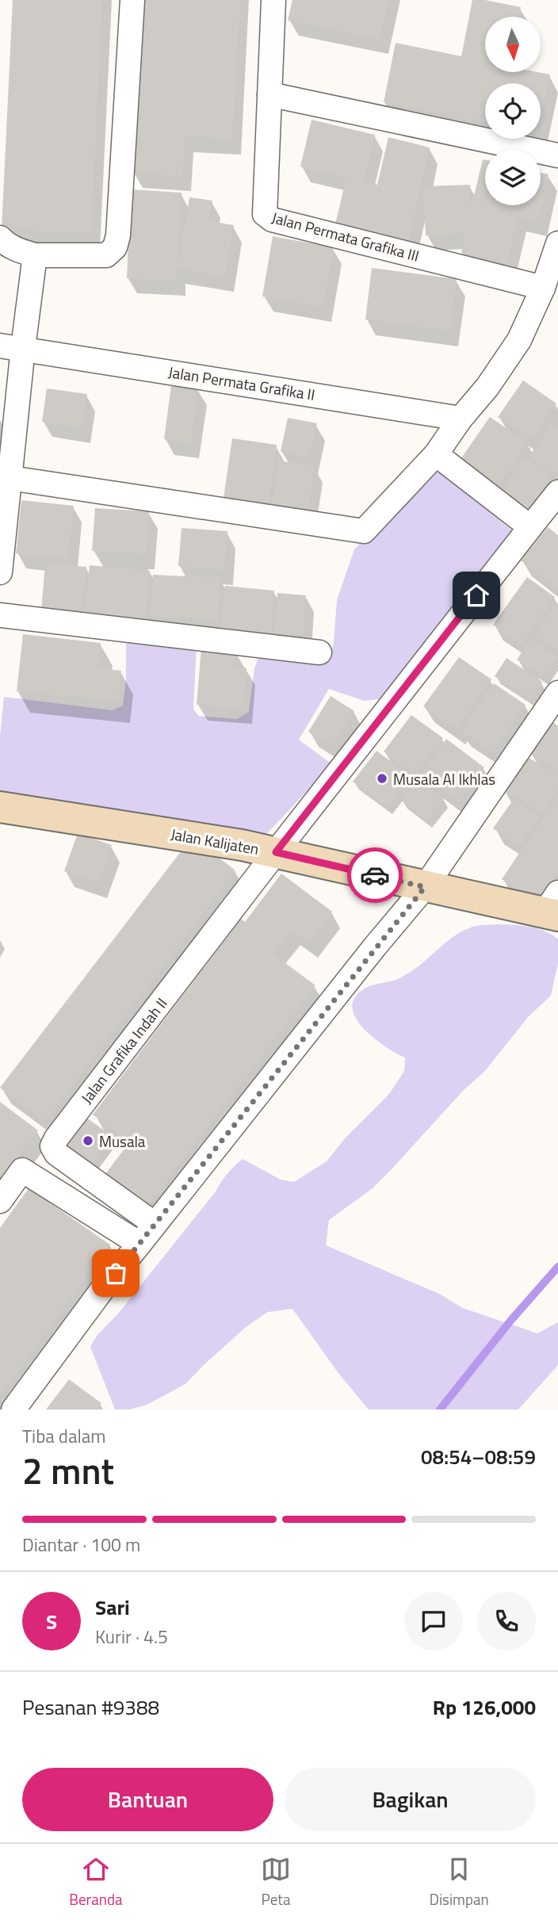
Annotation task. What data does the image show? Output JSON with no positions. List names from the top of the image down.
{
  "streets": {
    "street": [
      "Jalan Permata Grafika III",
      "Jalan Permata Grafika II",
      "Jalan Kalijaten",
      "Jalan Grafika Indah II"
    ]
  },
  "crossings": [
    ["Jalan Kalijaten", "Jalan Grafika Indah II"]
  ],
  "places": ["Musala Al Ikhlas", "Musala"],
  "north": "bottom",
  "page": {
    "heading": ["2 mnt", "Tiba dalam", "08:54–08:59"],
    "panel": [
      "Sari",
      "Kurir · 4.5",
      "Pesanan #9388",
      "Rp 126,000"
    ],
    "bar": "Diantar · 100 m",
    "round": "S",
    "buttons": ["Bantuan", "Bagikan"],
    "tabs": ["Beranda", "Peta", "Disimpan"]
  }
}
